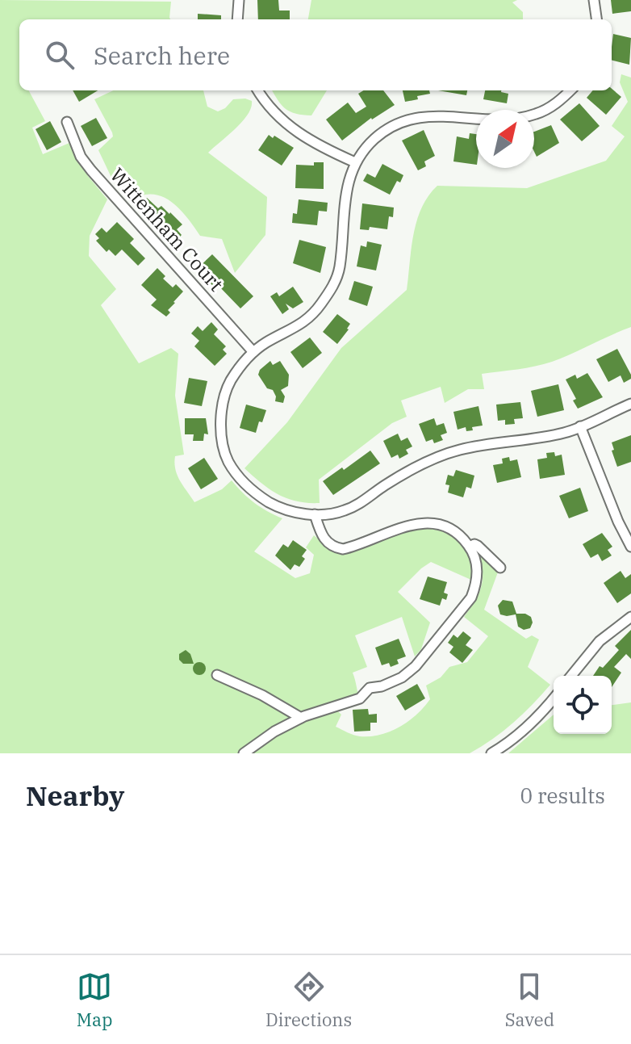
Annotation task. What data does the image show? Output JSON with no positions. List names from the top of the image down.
{
  "streets": {
    "street": ["Wittenham Court"]
  },
  "north": "top right",
  "page": {
    "search": "Search here",
    "heading": ["Nearby", "0 results"],
    "nav": ["Map", "Directions", "Saved"]
  }
}
